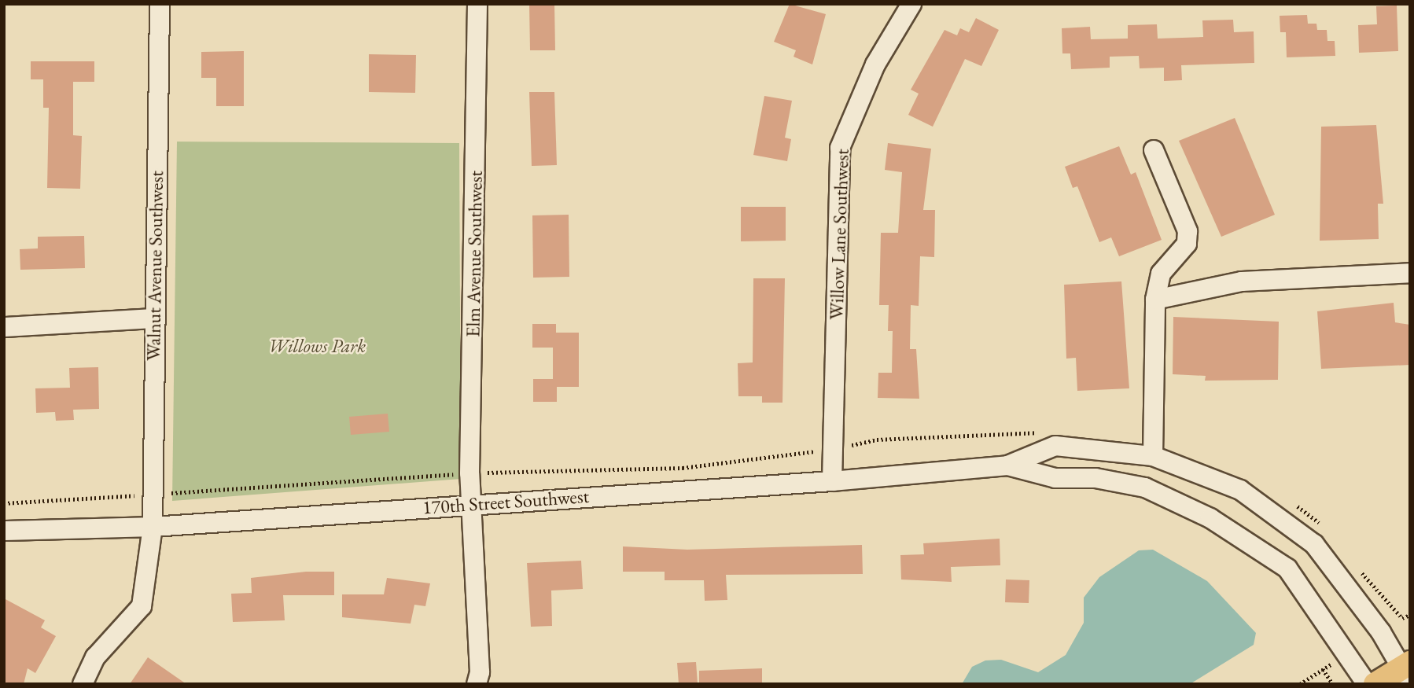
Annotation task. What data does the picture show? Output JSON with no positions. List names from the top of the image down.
{
  "streets": {
    "street": [
      "Willow Lane Southwest",
      "Elm Avenue Southwest",
      "Walnut Avenue Southwest",
      "170th Street Southwest"
    ]
  },
  "crossings": [
    ["Willow Lane Southwest", "170th Street Southwest"],
    ["Elm Avenue Southwest", "170th Street Southwest"],
    ["Walnut Avenue Southwest", "170th Street Southwest"]
  ],
  "parks": ["Willows Park"]
}
